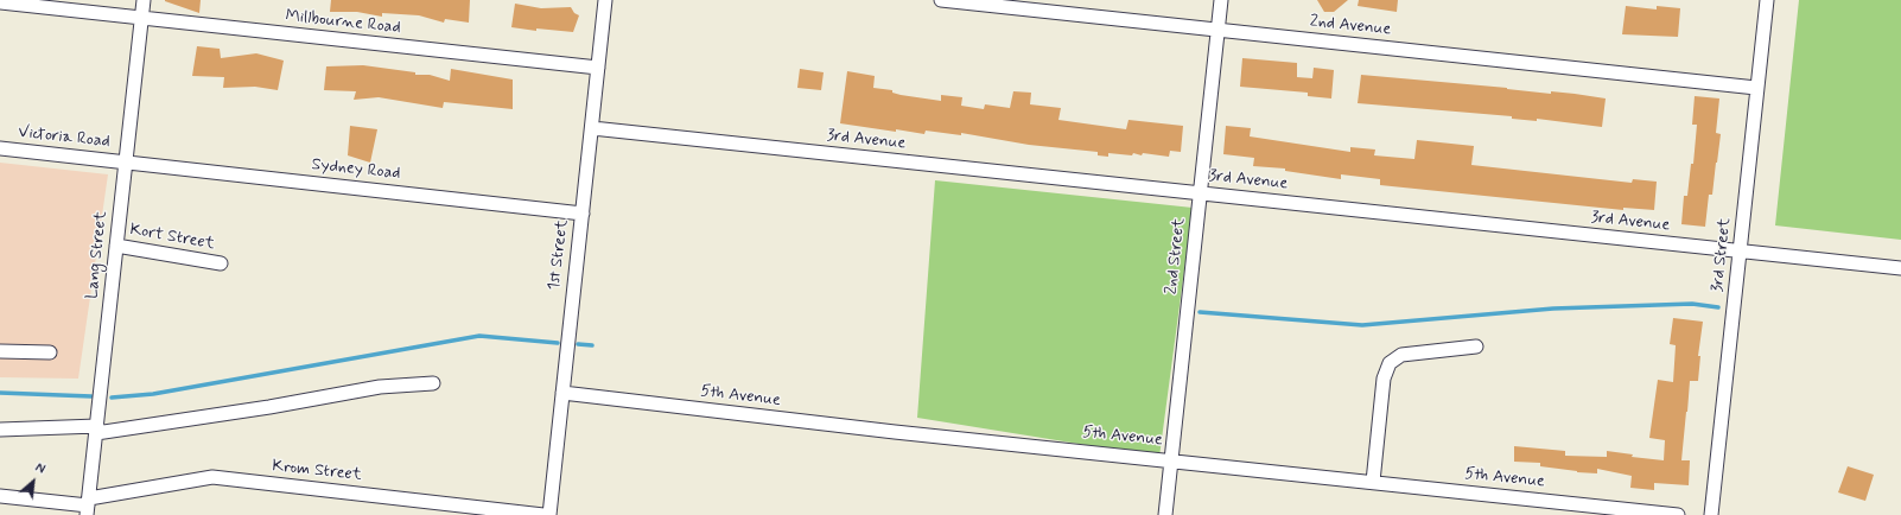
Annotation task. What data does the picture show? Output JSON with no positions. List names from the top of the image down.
{
  "streets": {
    "street": [
      "Millbourne Road",
      "2nd Avenue",
      "Victoria Road",
      "3rd Avenue",
      "Sydney Road",
      "Kort Street",
      "Lang Street",
      "1st Street",
      "3rd Street",
      "2nd Street",
      "5th Avenue",
      "Krom Street"
    ]
  },
  "crossings": [
    ["Millbourne Road", "Lang Street"],
    ["Millbourne Road", "1st Street"],
    ["2nd Avenue", "3rd Street"],
    ["2nd Avenue", "2nd Street"],
    ["Victoria Road", "Sydney Road"],
    ["Victoria Road", "Lang Street"],
    ["3rd Avenue", "1st Street"],
    ["3rd Avenue", "3rd Street"],
    ["3rd Avenue", "2nd Street"],
    ["Sydney Road", "Lang Street"],
    ["Sydney Road", "1st Street"],
    ["Kort Street", "Lang Street"],
    ["Lang Street", "Krom Street"],
    ["1st Street", "5th Avenue"],
    ["2nd Street", "5th Avenue"]
  ],
  "north": "top right"
}
